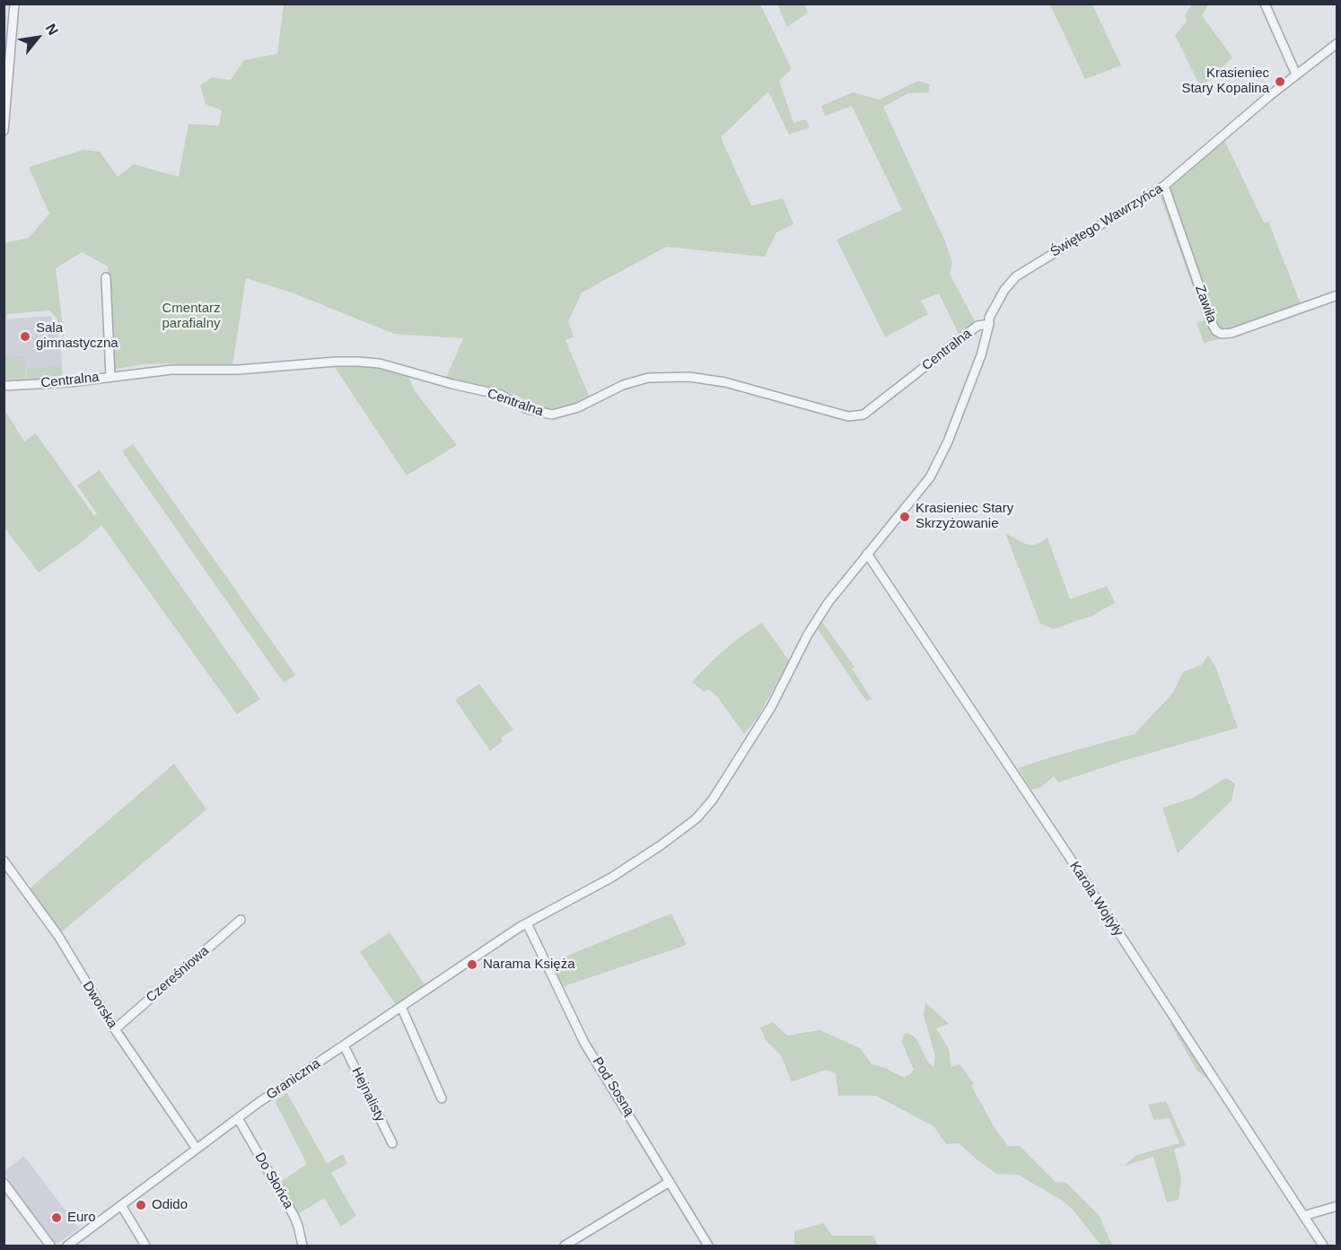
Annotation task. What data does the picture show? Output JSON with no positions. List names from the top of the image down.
{
  "streets": {
    "street": [
      "Świętego Wawrzyńca",
      "Zawiła",
      "Centralna",
      "Karola Wojtyły",
      "Czereśniowa",
      "Dworska",
      "Graniczna",
      "Pod Sosną",
      "Hejnalisty",
      "Do Słońca"
    ]
  },
  "crossings": [
    ["Świętego Wawrzyńca", "Zawiła"],
    ["Świętego Wawrzyńca", "Centralna"],
    ["Świętego Wawrzyńca", "Graniczna"],
    ["Centralna", "Graniczna"],
    ["Karola Wojtyły", "Graniczna"],
    ["Czereśniowa", "Dworska"],
    ["Dworska", "Graniczna"],
    ["Graniczna", "Pod Sosną"],
    ["Graniczna", "Hejnalisty"],
    ["Graniczna", "Do Słońca"]
  ],
  "parks": ["Cmentarz parafialny"],
  "places": [
    "Krasieniec Stary Kopalina",
    "Sala gimnastyczna",
    "Krasieniec Stary Skrzyżowanie",
    "Narama Księża",
    "Odido",
    "Euro"
  ],
  "north": "top right"
}
